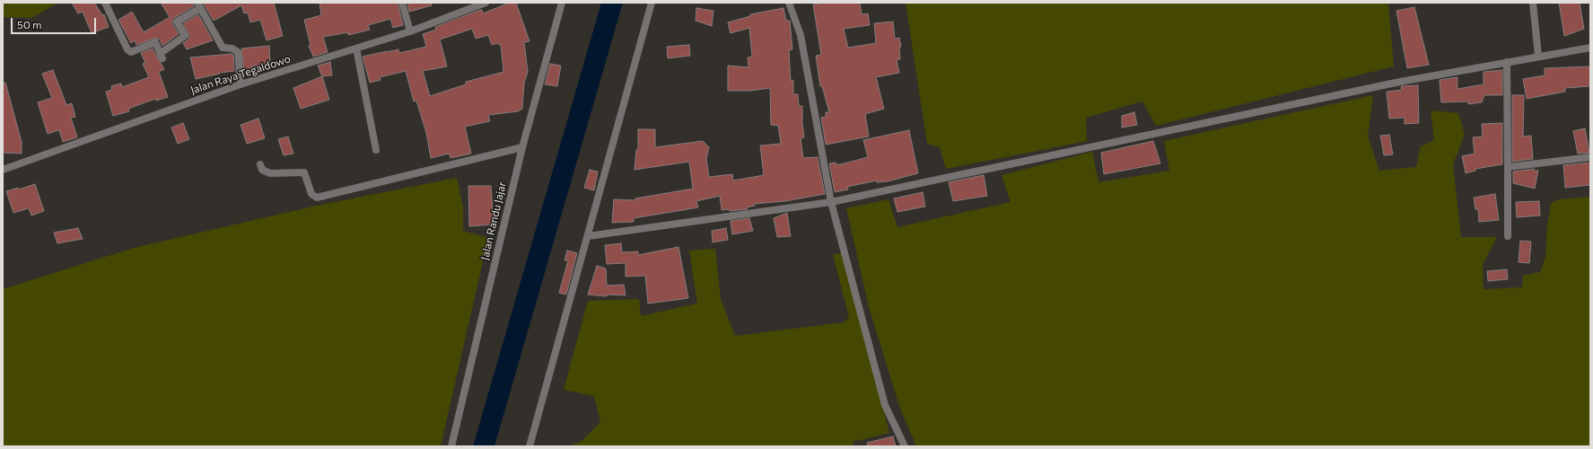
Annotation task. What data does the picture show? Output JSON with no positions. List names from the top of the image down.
{
  "streets": {
    "street": ["Jalan Raya Tegaldowo", "Jalan Randu Jajar"]
  },
  "scale_bar": "50 m"
}
